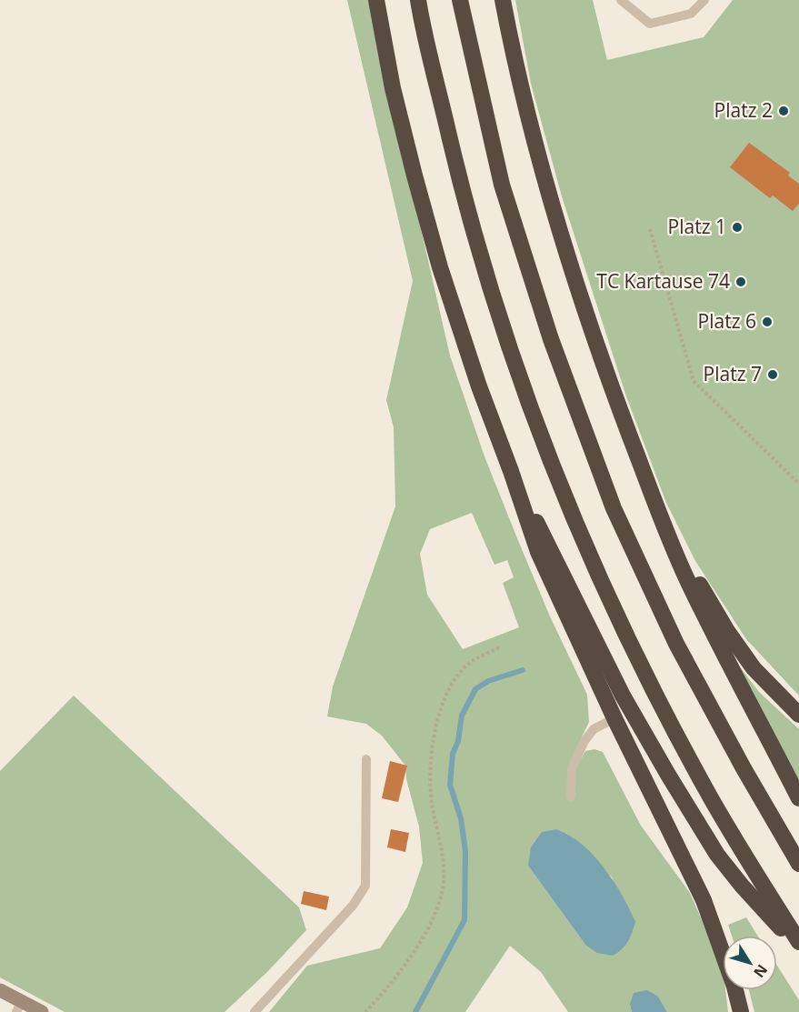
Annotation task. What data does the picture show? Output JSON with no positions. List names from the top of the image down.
{
  "places": [
    "Platz 2",
    "Platz 1",
    "TC Kartause 74",
    "Platz 6",
    "Platz 7"
  ],
  "north": "bottom right"
}
